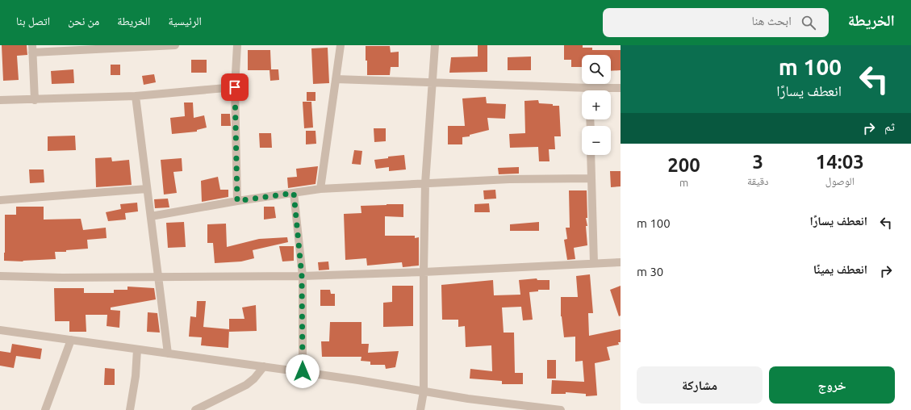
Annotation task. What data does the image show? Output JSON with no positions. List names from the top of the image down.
{
  "page": {
    "header": "الخريطة",
    "search": "ابحث هنا",
    "nav": [
      "الرئيسية",
      "الخريطة",
      "من نحن",
      "اتصل بنا"
    ],
    "turn": ["100 m", "انعطف يسارًا"],
    "map_buttons": ["+", "−"],
    "then": "ثم",
    "eta": [
      "14:03",
      "الوصول",
      "3",
      "دقيقة",
      "200",
      "m"
    ],
    "list": [
      {
        "name": "انعطف يسارًا",
        "value": "100 m"
      },
      {
        "name": "انعطف يمينًا",
        "value": "30 m"
      }
    ],
    "buttons": ["خروج", "مشاركة"]
  }
}
